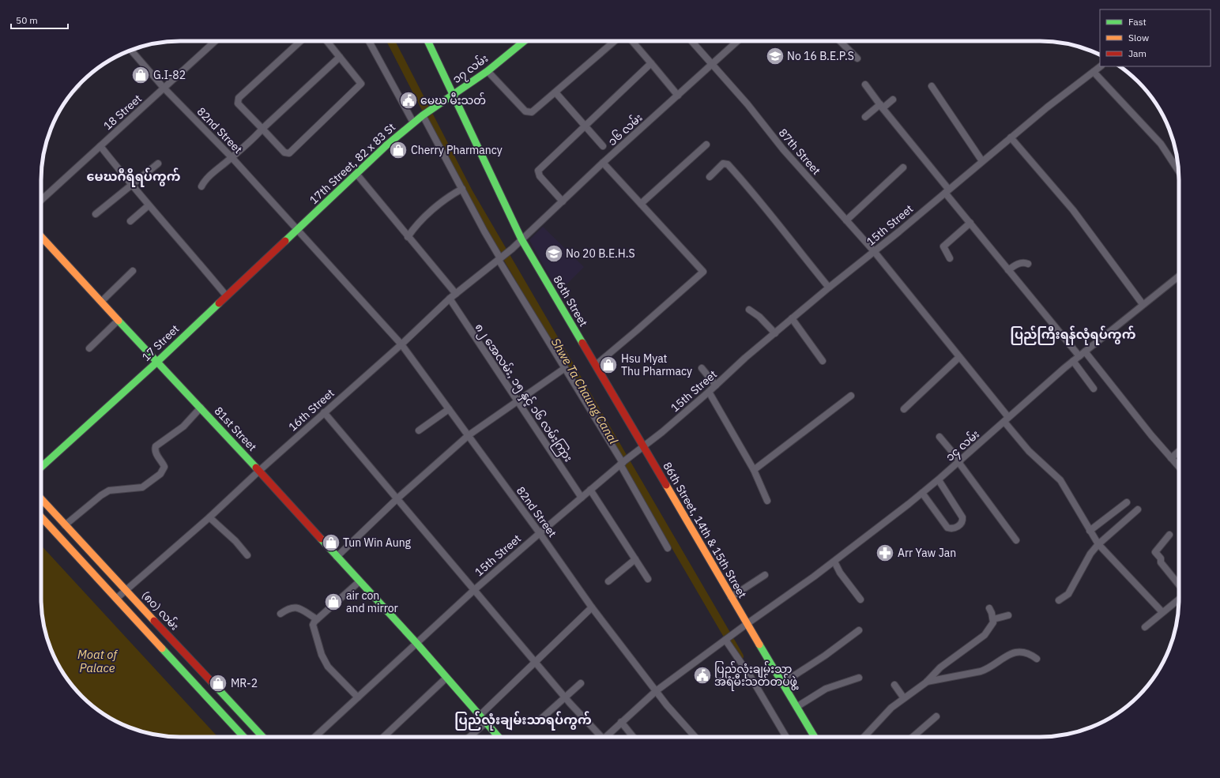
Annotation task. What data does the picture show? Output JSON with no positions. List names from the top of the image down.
{
  "streets": {
    "street": [
      "၁၇ လမ်း",
      "18 Street",
      "၁၆ လမ်း",
      "82nd Street",
      "87th Street",
      "17th Street, 82 x 83 St",
      "15th Street",
      "86th Street",
      "17 Street",
      "၈၂ အေလမ်း, ၁၅ နှင့် ၁၆ လမ်းကြား",
      "16th Street",
      "81st Street",
      "၁၄ လမ်း",
      "86th Street, 14th & 15th Street",
      "(၈၀) လမ်း"
    ]
  },
  "crossings": [
    ["၁၇ လမ်း", "17th Street, 82 x 83 St"],
    ["၁၇ လမ်း", "86th Street"],
    ["18 Street", "82nd Street"],
    ["၁၆ လမ်း", "87th Street"],
    ["၁၆ လမ်း", "86th Street"],
    ["၁၆ လမ်း", "16th Street"],
    ["82nd Street", "17th Street, 82 x 83 St"],
    ["82nd Street", "15th Street"],
    ["82nd Street", "17 Street"],
    ["82nd Street", "16th Street"],
    ["82nd Street", "၁၄ လမ်း"],
    ["87th Street", "15th Street"],
    ["87th Street", "၁၄ လမ်း"],
    ["17th Street, 82 x 83 St", "17 Street"],
    ["15th Street", "86th Street"],
    ["15th Street", "၈၂ အေလမ်း, ၁၅ နှင့် ၁၆ လမ်းကြား"],
    ["15th Street", "81st Street"],
    ["15th Street", "86th Street, 14th & 15th Street"],
    ["86th Street", "16th Street"],
    ["86th Street", "86th Street, 14th & 15th Street"],
    ["17 Street", "81st Street"],
    ["၈၂ အေလမ်း, ၁၅ နှင့် ၁၆ လမ်းကြား", "16th Street"],
    ["16th Street", "81st Street"],
    ["16th Street", "(၈၀) လမ်း"],
    ["၁၄ လမ်း", "86th Street, 14th & 15th Street"]
  ],
  "districts": ["မေဃဂီရိရပ်ကွက်", "ပြည်ကြီးရန်လုံရပ်ကွက်", "ပြည်လုံးချမ်းသာရပ်ကွက်"],
  "water": ["Shwe Ta Chaung Canal", "Moat of Palace"],
  "places": {
    "school or university": ["No 16 B.E.P.S", "No 20 B.E.H.S"],
    "shop": [
      "G.I-82",
      "Cherry Pharmancy",
      "Hsu Myat Thu Pharmacy",
      "Tun Win Aung",
      "air con and mirror",
      "MR-2"
    ],
    "public building": ["မေဃ မီးသတ်", "ပြည်လုံးချမ်းသာ အရံမီးသတ်တပ်ဖွဲ့"],
    "pharmacy": ["Arr Yaw Jan"]
  },
  "legend": ["Fast", "Slow", "Jam"],
  "scale_bar": "50 m"
}
